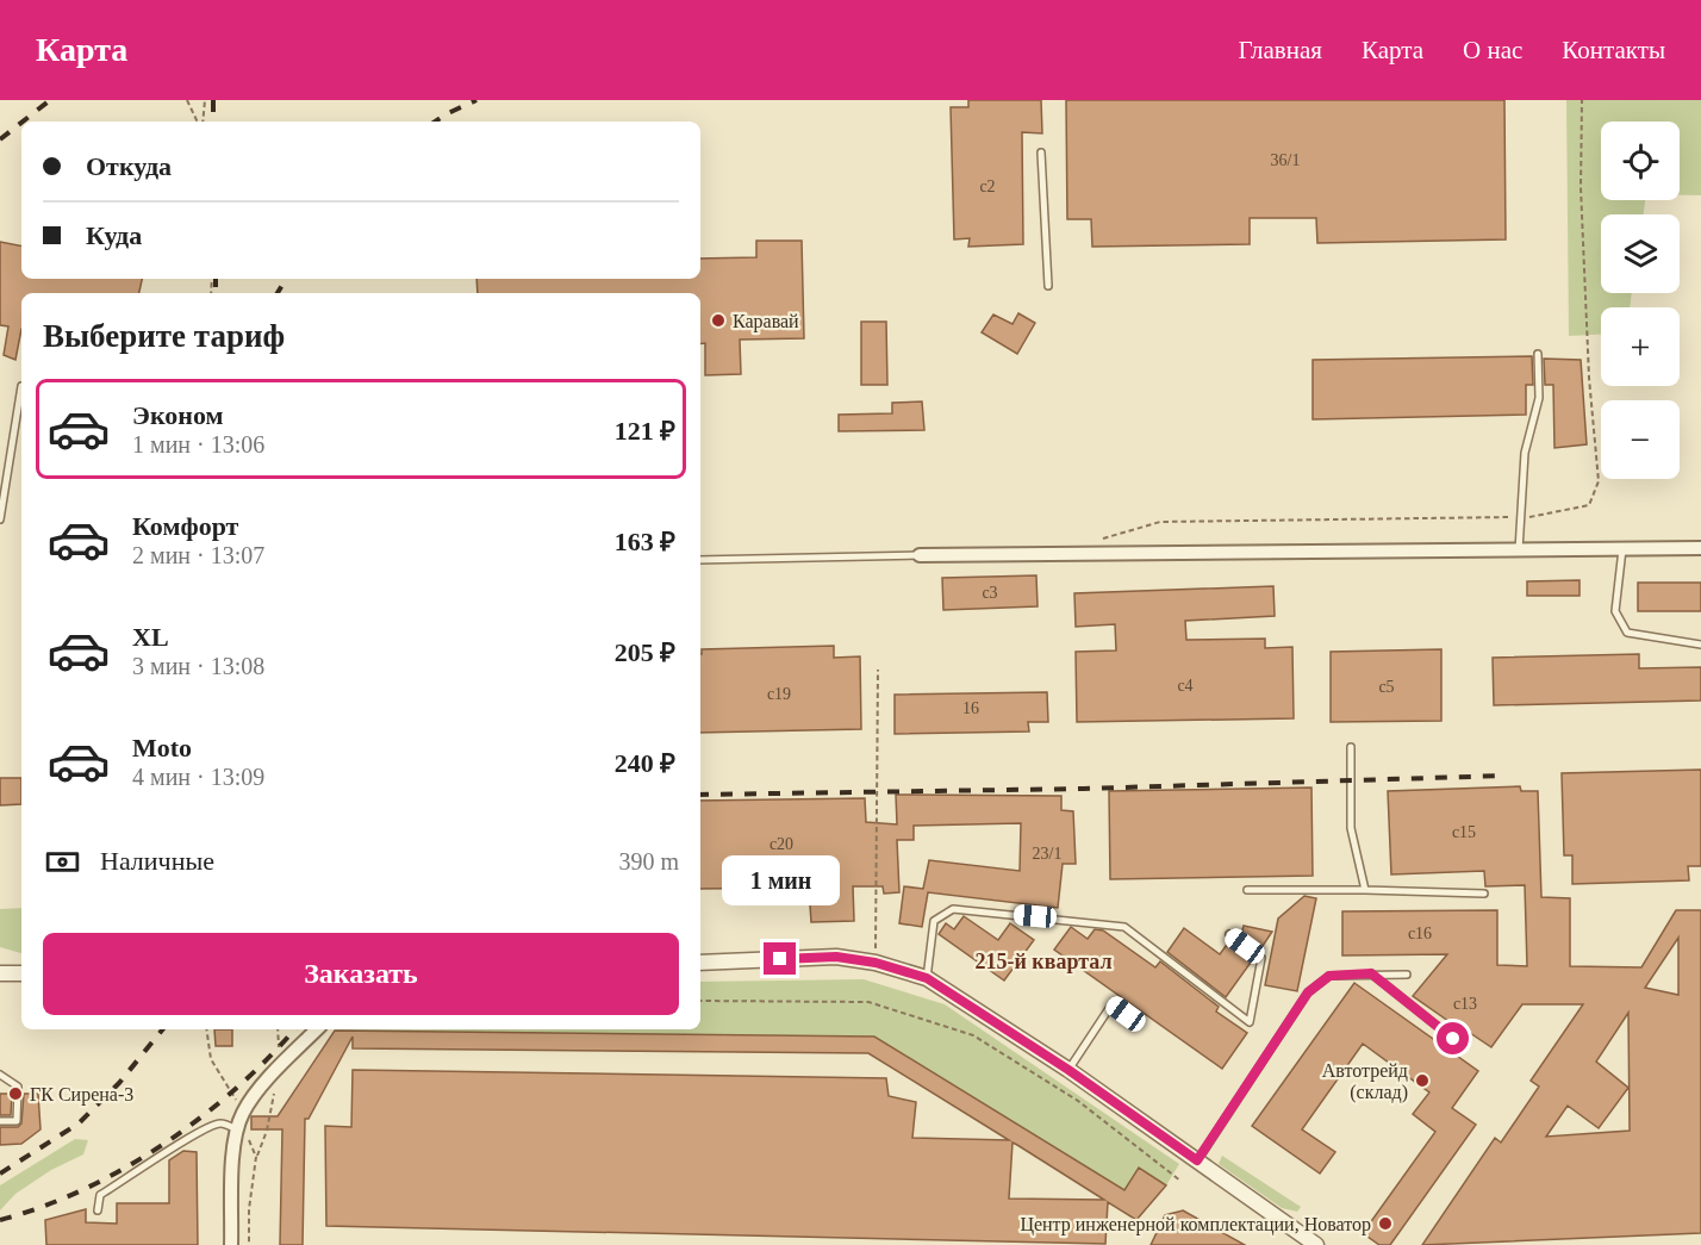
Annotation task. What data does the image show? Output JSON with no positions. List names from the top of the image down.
{
  "districts": ["215-й квартал"],
  "places": [
    "Каравай",
    "Автотрейд (склад)",
    "ГК Сирена-3",
    "Центр инженерной комплектации, Новатор"
  ],
  "house_numbers": [
    "36/1",
    "с2",
    "с3",
    "с4",
    "с5",
    "с19",
    "16",
    "с15",
    "с20",
    "23/1",
    "с16",
    "с13"
  ],
  "page": {
    "header": "Карта",
    "nav": [
      "Главная",
      "Карта",
      "О нас",
      "Контакты"
    ],
    "map_buttons": ["+", "−"],
    "banner": ["Откуда", "Куда"],
    "heading": "Выберите тариф",
    "list": [
      {
        "name": "Эконом",
        "note": "1 мин · 13:06",
        "value": "121 ₽"
      },
      {
        "name": "Комфорт",
        "note": "2 мин · 13:07",
        "value": "163 ₽"
      },
      {
        "name": "XL",
        "note": "3 мин · 13:08",
        "value": "205 ₽"
      },
      {
        "name": "Moto",
        "note": "4 мин · 13:09",
        "value": "240 ₽"
      }
    ],
    "pay": ["Наличные", "390 m"],
    "bubble": "1 мин",
    "buttons": "Заказать"
  }
}
